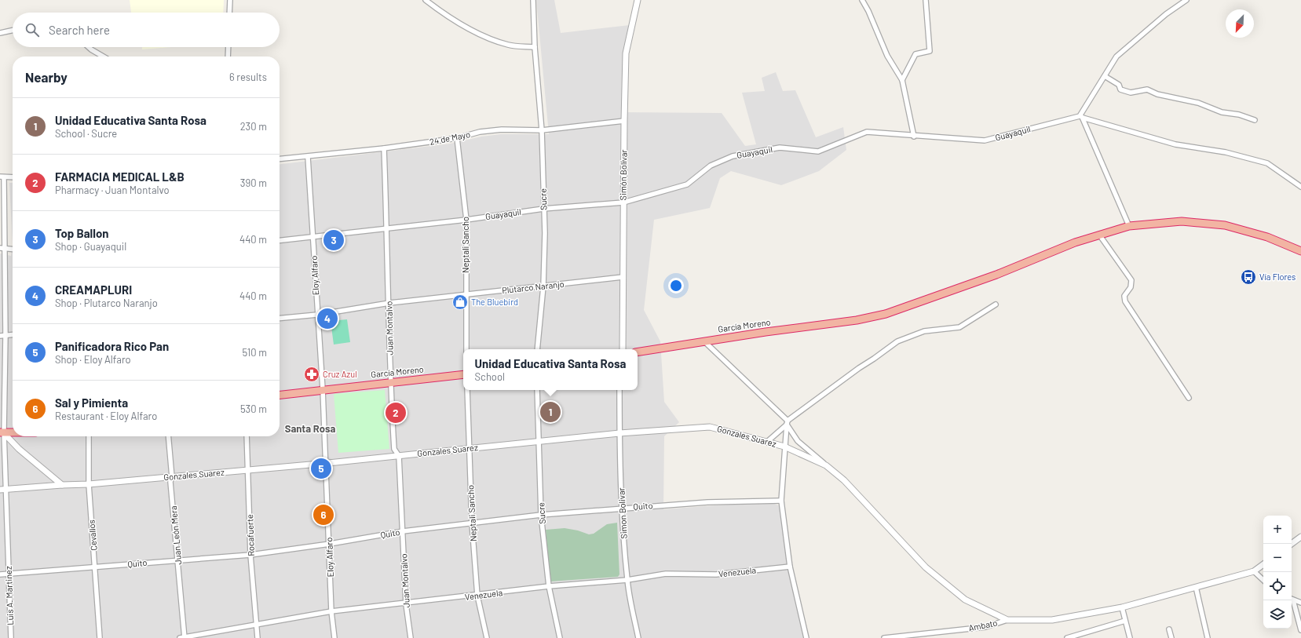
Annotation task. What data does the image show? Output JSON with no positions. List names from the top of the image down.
{
  "streets": {
    "highway": ["García Moreno"],
    "street": [
      "Guayaquil",
      "24 de Mayo",
      "Simón Bolívar",
      "Sucre",
      "Neptali Sancho",
      "Eloy Alfaro",
      "Plutarco Naranjo",
      "Juan Montalvo",
      "Gonzales Suarez",
      "Quito",
      "Simon Bolivar",
      "Cevallos",
      "Juan León Mera",
      "Rocafuerte",
      "Venezuela",
      "Luis A. Martinez",
      "Ambato"
    ]
  },
  "crossings": [
    ["Guayaquil", "Simón Bolívar"],
    ["Guayaquil", "Sucre"],
    ["Guayaquil", "Neptali Sancho"],
    ["Guayaquil", "Eloy Alfaro"],
    ["Guayaquil", "Juan Montalvo"],
    ["24 de Mayo", "Simón Bolívar"],
    ["24 de Mayo", "Sucre"],
    ["24 de Mayo", "Neptali Sancho"],
    ["24 de Mayo", "Eloy Alfaro"],
    ["24 de Mayo", "Juan Montalvo"],
    ["Simón Bolívar", "Plutarco Naranjo"],
    ["Sucre", "Plutarco Naranjo"],
    ["Sucre", "Gonzales Suarez"],
    ["Sucre", "Quito"],
    ["Sucre", "Venezuela"],
    ["Neptali Sancho", "Plutarco Naranjo"],
    ["Neptali Sancho", "Gonzales Suarez"],
    ["Neptali Sancho", "Quito"],
    ["Neptali Sancho", "Venezuela"],
    ["Eloy Alfaro", "Plutarco Naranjo"],
    ["Eloy Alfaro", "García Moreno"],
    ["Eloy Alfaro", "Gonzales Suarez"],
    ["Eloy Alfaro", "Quito"],
    ["Eloy Alfaro", "Venezuela"],
    ["Plutarco Naranjo", "Juan Montalvo"],
    ["García Moreno", "Juan Montalvo"],
    ["Juan Montalvo", "Gonzales Suarez"],
    ["Juan Montalvo", "Quito"],
    ["Juan Montalvo", "Venezuela"],
    ["Gonzales Suarez", "Simon Bolivar"],
    ["Gonzales Suarez", "Cevallos"],
    ["Gonzales Suarez", "Juan León Mera"],
    ["Gonzales Suarez", "Rocafuerte"],
    ["Gonzales Suarez", "Luis A. Martinez"],
    ["Gonzales Suarez", "Ambato"],
    ["Quito", "Simon Bolivar"],
    ["Quito", "Cevallos"],
    ["Quito", "Juan León Mera"],
    ["Quito", "Rocafuerte"],
    ["Quito", "Luis A. Martinez"],
    ["Simon Bolivar", "Venezuela"],
    ["Juan León Mera", "Venezuela"],
    ["Rocafuerte", "Venezuela"]
  ],
  "districts": ["Santa Rosa"],
  "places": {
    "bus stop": ["Vía Flores"],
    "shop": ["The Bluebird"],
    "pharmacy": ["Cruz Azul"]
  },
  "north": "bottom left",
  "page": {
    "search": "Search here",
    "heading": ["Nearby", "6 results"],
    "list": [
      {
        "mark": "1",
        "name": "Unidad Educativa Santa Rosa",
        "note": "School · Sucre",
        "value": "230 m"
      },
      {
        "mark": "2",
        "name": "FARMACIA MEDICAL L&B",
        "note": "Pharmacy · Juan Montalvo",
        "value": "390 m"
      },
      {
        "mark": "3",
        "name": "Top Ballon",
        "note": "Shop · Guayaquil",
        "value": "440 m"
      },
      {
        "mark": "4",
        "name": "CREAMAPLURI",
        "note": "Shop · Plutarco Naranjo",
        "value": "440 m"
      },
      {
        "mark": "5",
        "name": "Panificadora Rico Pan",
        "note": "Shop · Eloy Alfaro",
        "value": "510 m"
      },
      {
        "mark": "6",
        "name": "Sal y Pimienta",
        "note": "Restaurant · Eloy Alfaro",
        "value": "530 m"
      }
    ],
    "pins": [
      "3",
      "4",
      "1",
      "2",
      "5",
      "6"
    ],
    "popup": ["Unidad Educativa Santa Rosa", "School"],
    "map_buttons": ["+", "−"]
  }
}
